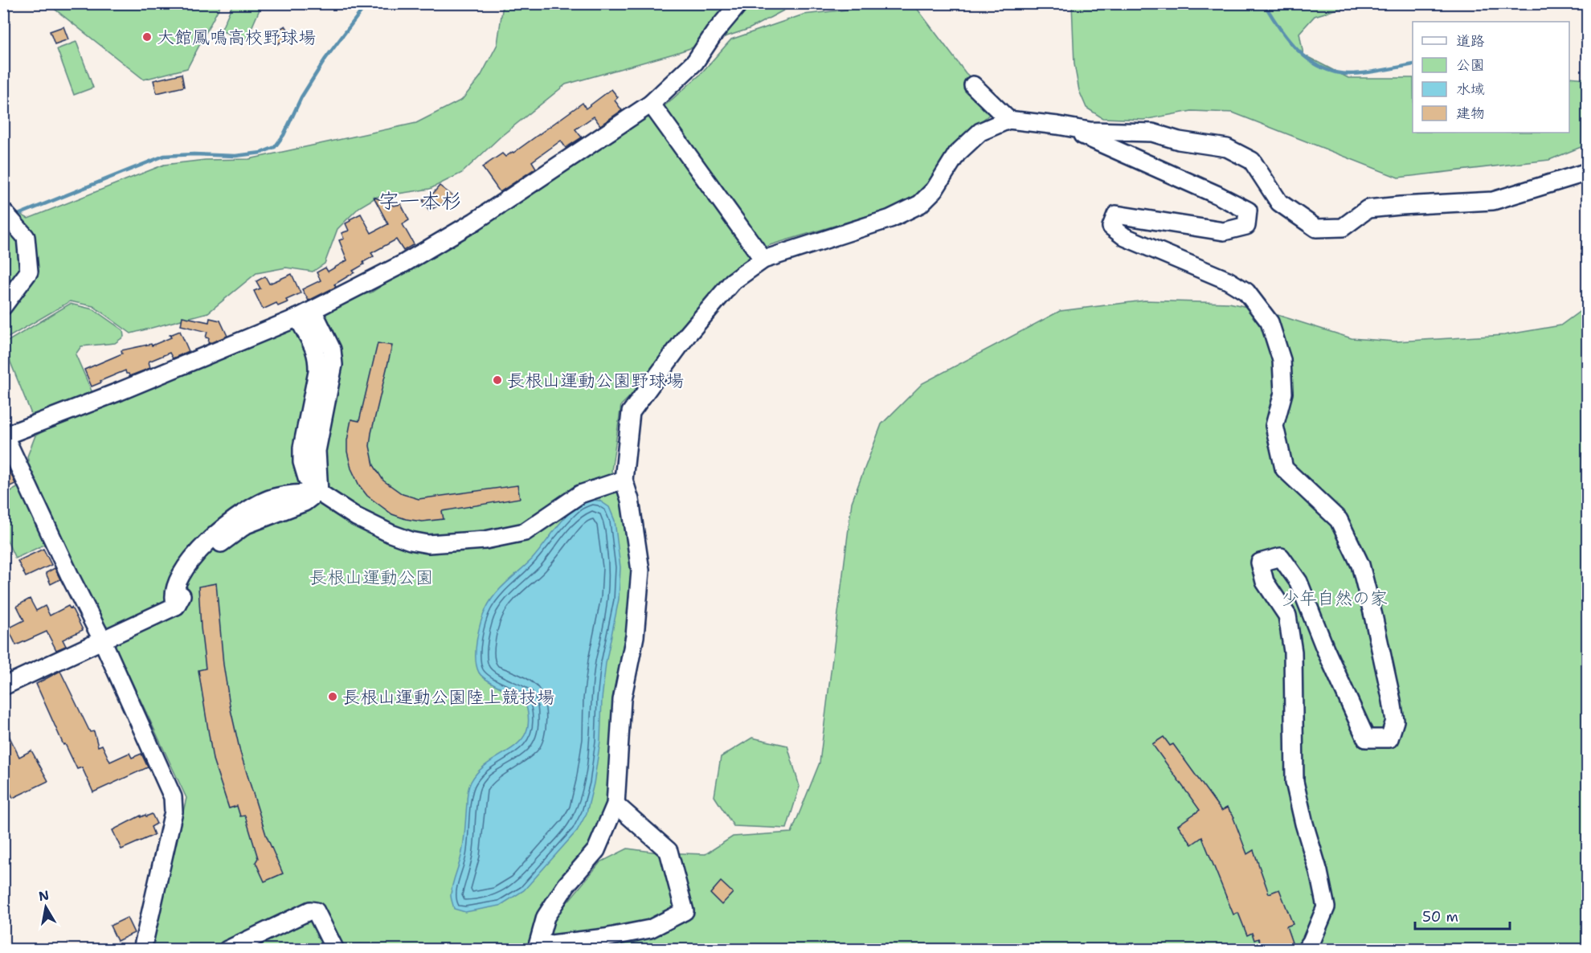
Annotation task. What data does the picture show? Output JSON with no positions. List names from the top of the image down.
{
  "districts": ["字一本杉"],
  "parks": ["長根山運動公園", "少年自然の家"],
  "places": ["大館鳳鳴高校野球場", "長根山運動公園野球場", "長根山運動公園陸上競技場"],
  "legend": [
    "道路",
    "公園",
    "水域",
    "建物"
  ],
  "scale_bar": "50 m",
  "north": "top"
}
